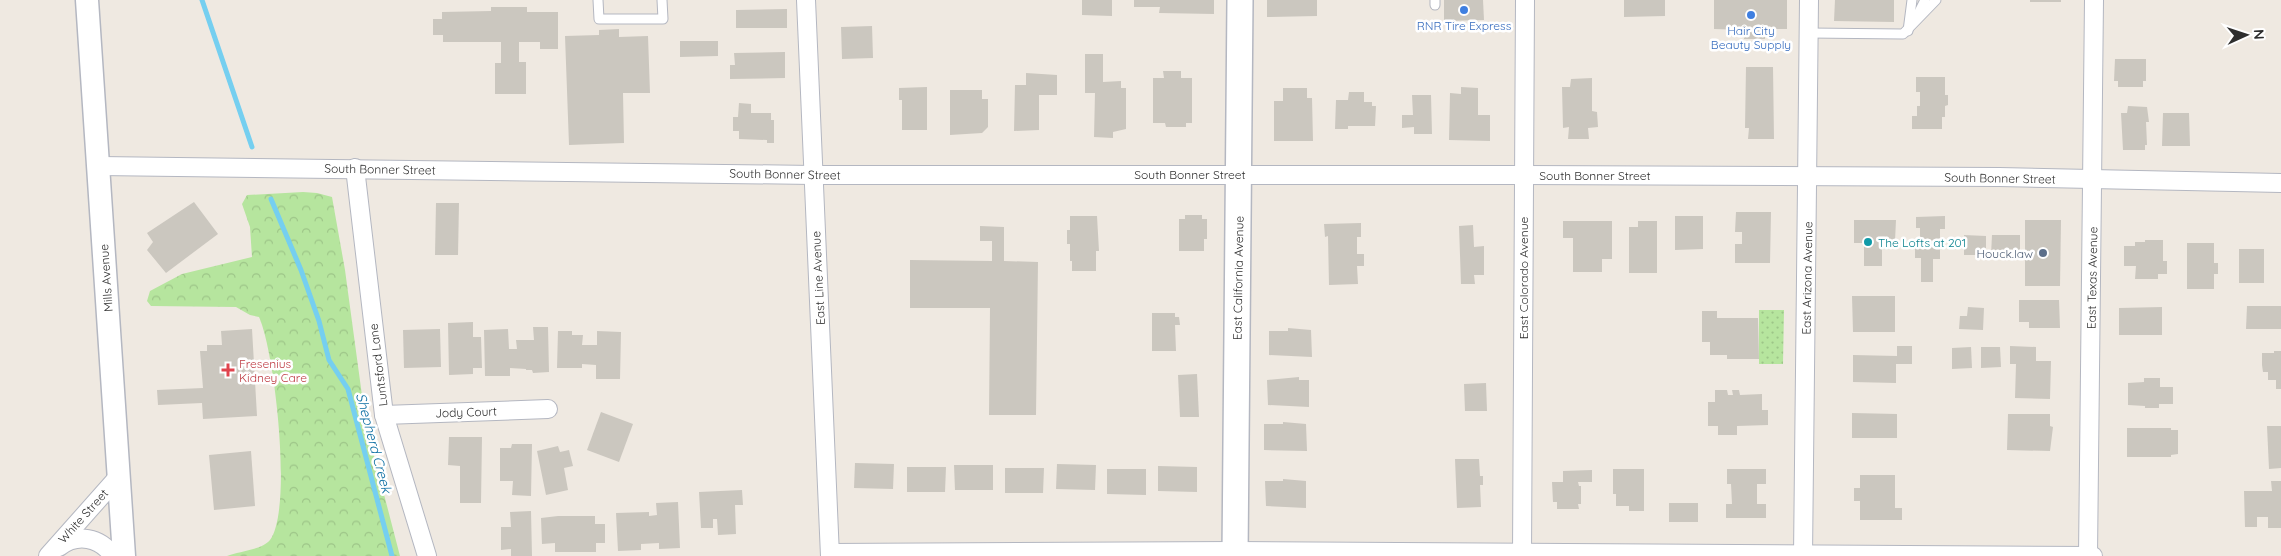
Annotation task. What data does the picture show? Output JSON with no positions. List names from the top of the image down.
{
  "streets": {
    "main road": ["East California Avenue"],
    "street": [
      "South Bonner Street",
      "Mills Avenue",
      "East Line Avenue",
      "East Colorado Avenue",
      "East Arizona Avenue",
      "East Texas Avenue",
      "Luntsford Lane",
      "Jody Court",
      "White Street"
    ]
  },
  "crossings": [
    ["South Bonner Street", "Mills Avenue"],
    ["South Bonner Street", "East Line Avenue"],
    ["South Bonner Street", "East California Avenue"],
    ["South Bonner Street", "East Colorado Avenue"],
    ["South Bonner Street", "East Arizona Avenue"],
    ["South Bonner Street", "East Texas Avenue"],
    ["South Bonner Street", "Luntsford Lane"],
    ["Mills Avenue", "White Street"],
    ["Luntsford Lane", "Jody Court"]
  ],
  "water": ["Shepherd Creek"],
  "places": {
    "other": [
      "RNR Tire Express",
      "Hair City Beauty Supply",
      "The Lofts at 201",
      "Houck.law"
    ],
    "health": ["Fresenius Kidney Care"]
  },
  "north": "right"
}
